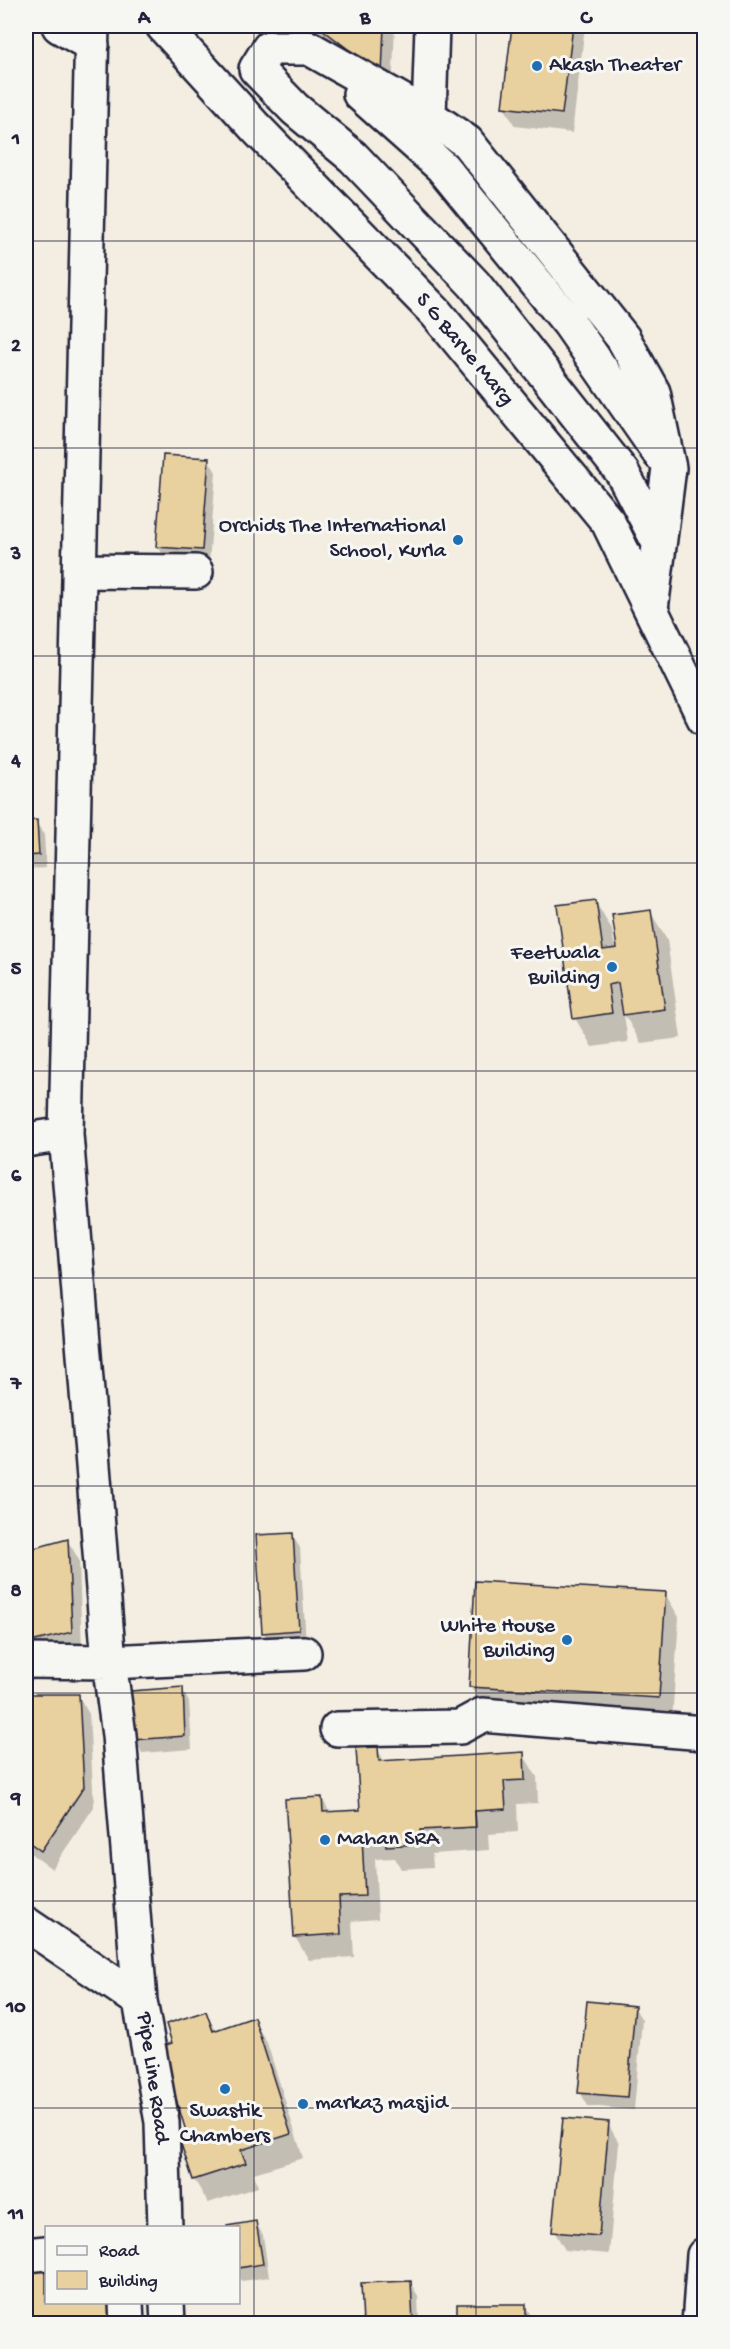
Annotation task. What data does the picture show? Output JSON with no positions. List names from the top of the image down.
{
  "streets": {
    "street": ["S G Barve Marg", "Pipe Line Road"]
  },
  "places": [
    "Akash Theater",
    "Orchids The International School, Kurla",
    "Feetwala Building",
    "White House Building",
    "Mahan SRA",
    "Swastik Chambers",
    "markaz masjid"
  ],
  "legend": ["Road", "Building"],
  "grid": {
    "columns": ["A", "B", "C"],
    "rows": [
      "1",
      "2",
      "3",
      "4",
      "5",
      "6",
      "7",
      "8",
      "9",
      "10",
      "11"
    ]
  }
}
